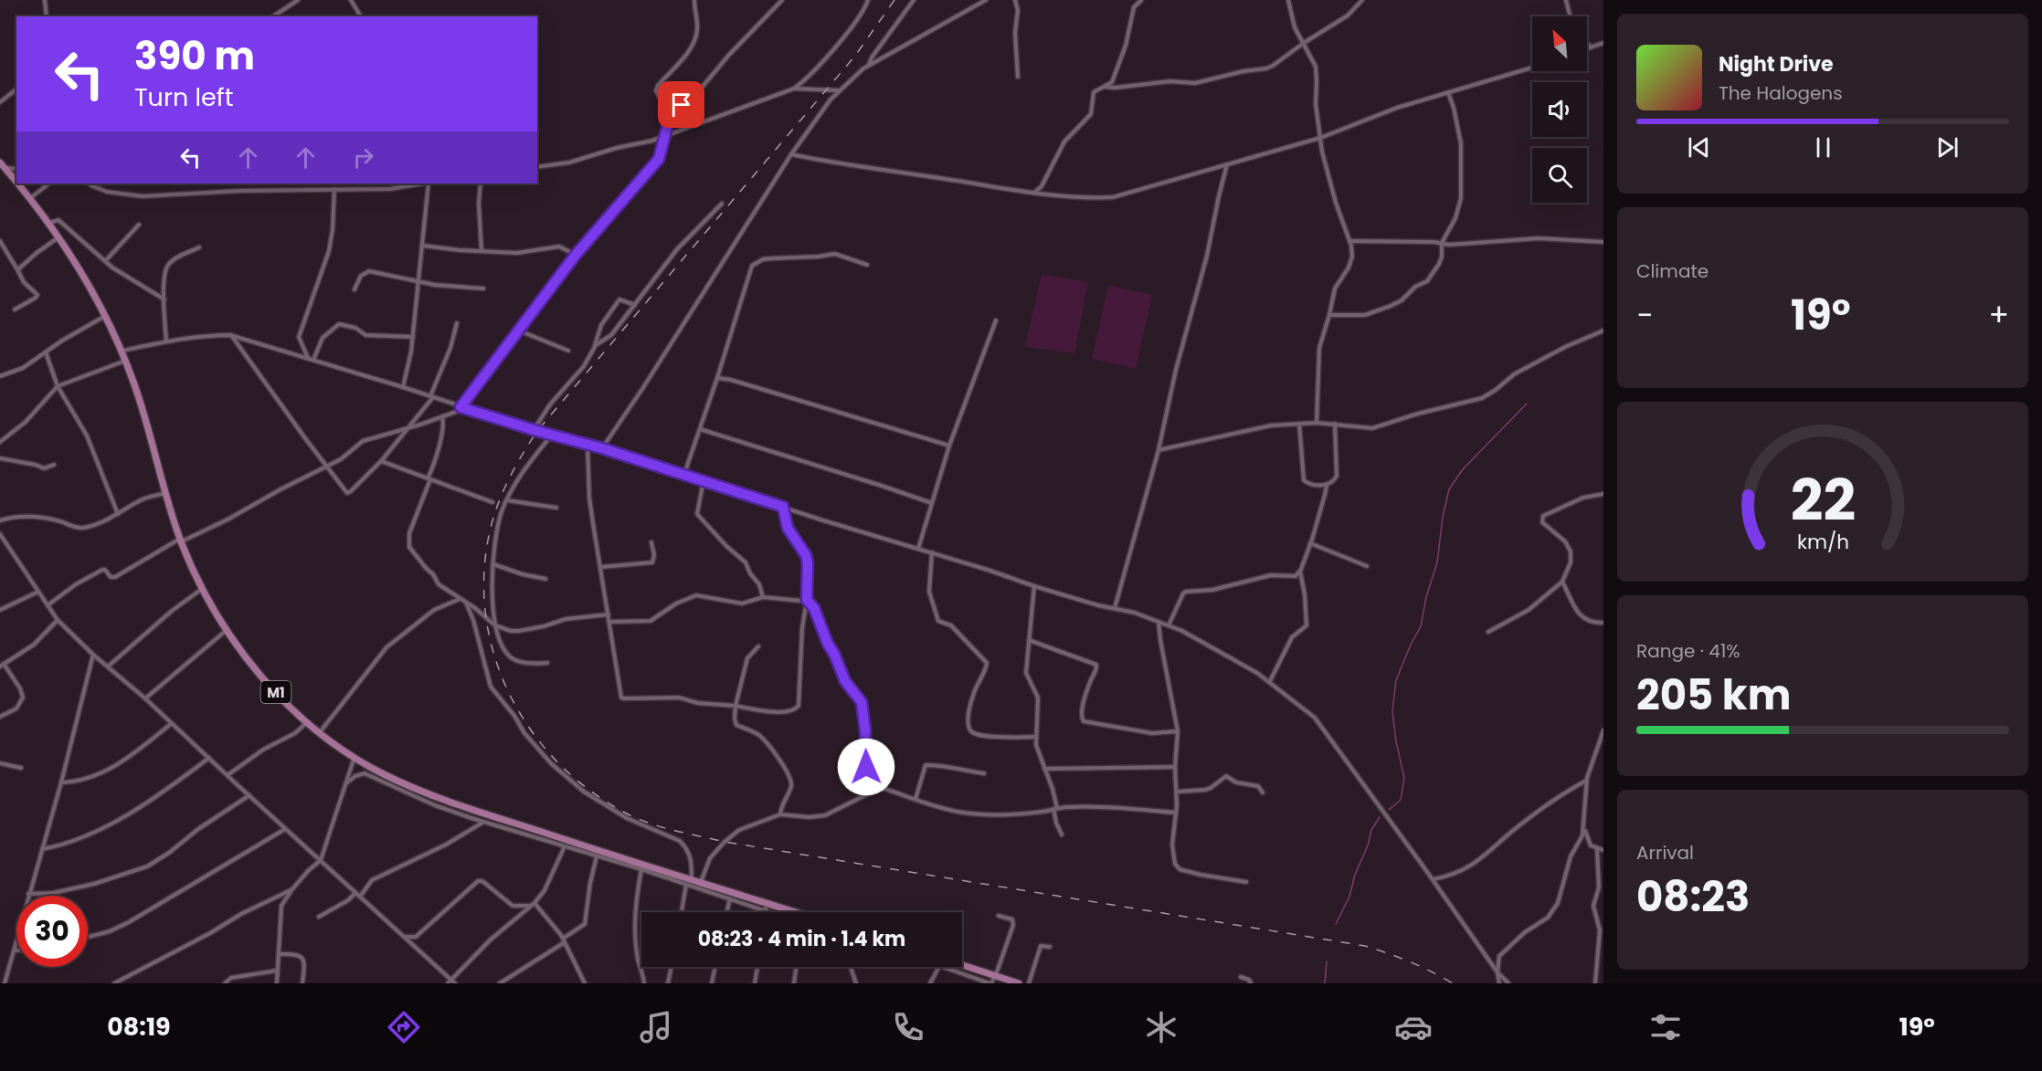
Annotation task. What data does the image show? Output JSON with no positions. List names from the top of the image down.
{
  "streets": {
    "main road": ["M1"]
  },
  "north": "top left",
  "page": {
    "turn": ["390 m", "Turn left"],
    "song": ["Night Drive", "The Halogens"],
    "tile": [
      "Climate",
      ["Range · 41%", "205 km"],
      ["Arrival", "08:23"]
    ],
    "heat": ["−", "19°", "+"],
    "limit": "30",
    "trip": "08:23 · 4 min · 1.4 km",
    "tabs": ["08:19", "19°"],
    "gauge": ["22", "km/h"]
  }
}
